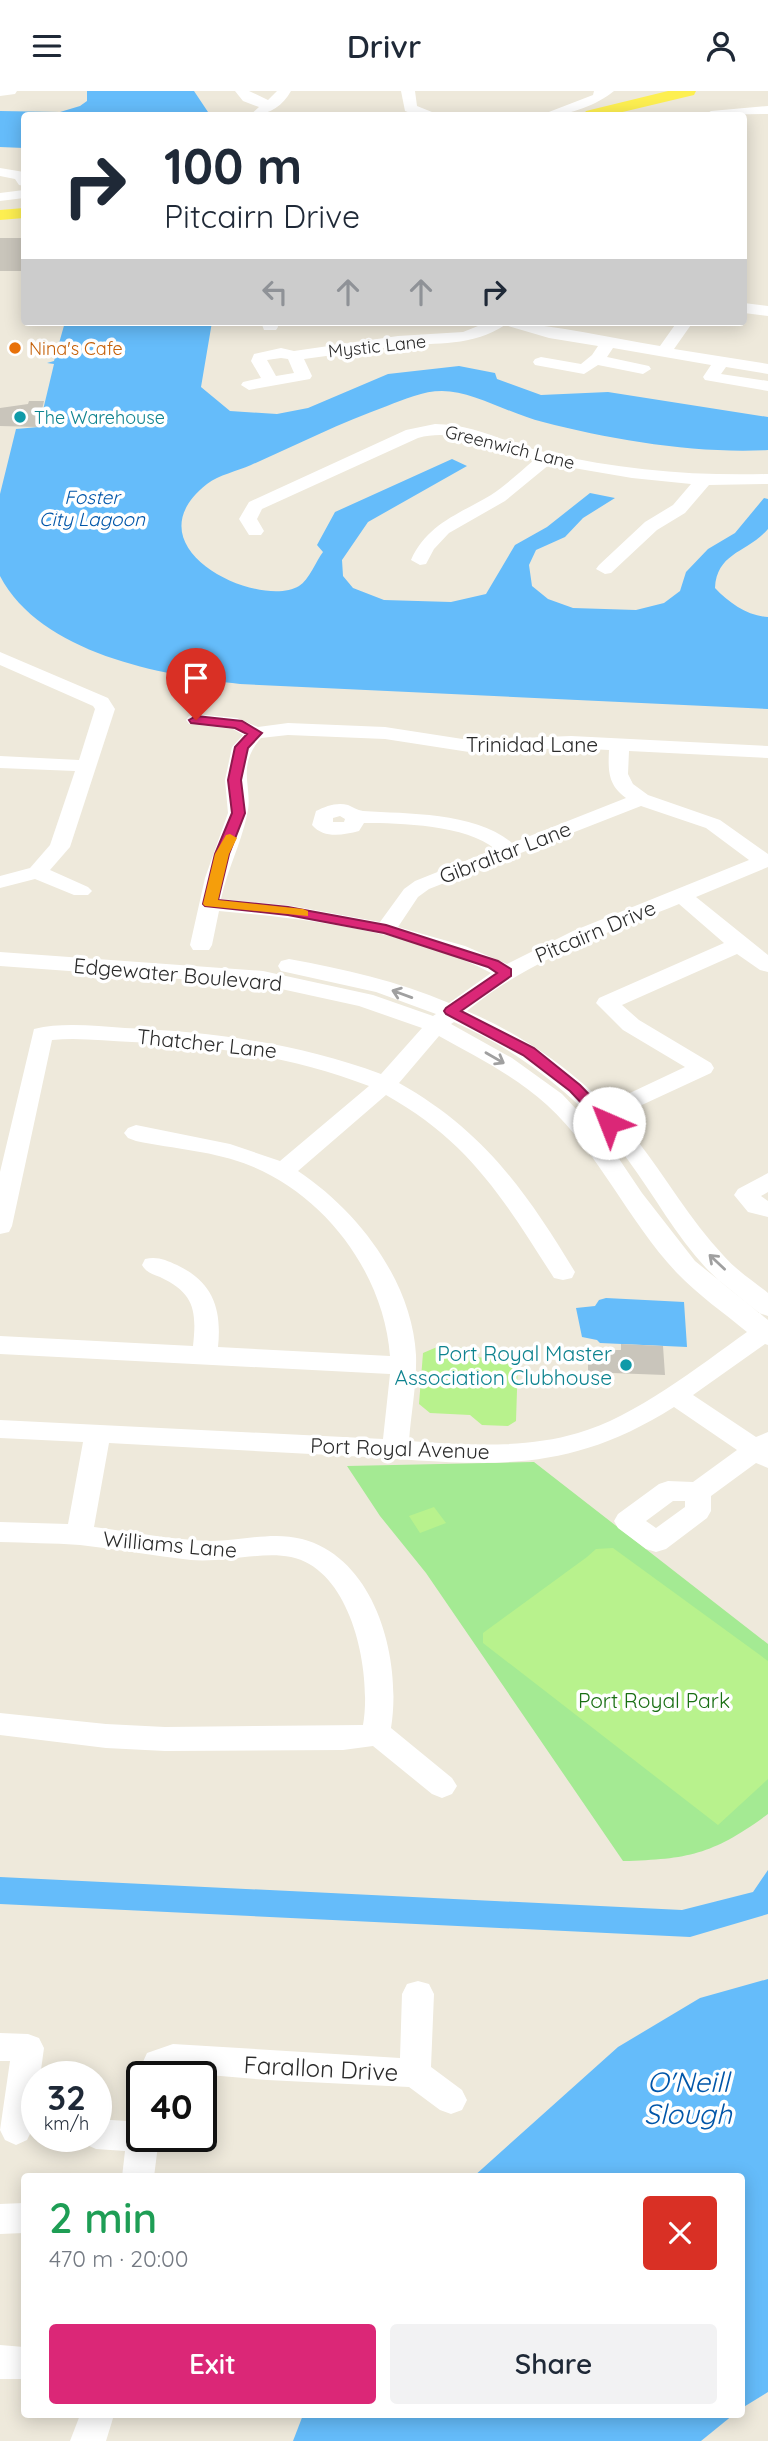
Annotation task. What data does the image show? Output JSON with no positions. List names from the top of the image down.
{
  "streets": {
    "street": [
      "Mystic Lane",
      "Greenwich Lane",
      "Trinidad Lane",
      "Gibraltar Lane",
      "Pitcairn Drive",
      "Edgewater Boulevard",
      "Thatcher Lane",
      "Port Royal Avenue",
      "Williams Lane",
      "Farallon Drive"
    ]
  },
  "crossings": [
    ["Pitcairn Drive", "Edgewater Boulevard"],
    ["Pitcairn Drive", "Thatcher Lane"],
    ["Edgewater Boulevard", "Port Royal Avenue"],
    ["Port Royal Avenue", "Williams Lane"]
  ],
  "water": ["Foster City Lagoon", "O'Neill Slough"],
  "parks": ["Port Royal Park"],
  "places": ["Nina's Cafe", "The Warehouse", "Port Royal Master Association Clubhouse"],
  "page": {
    "header": "Drivr",
    "turn": ["100 m", "Pitcairn Drive"],
    "speed": "32 km/h",
    "limit": "40",
    "heading": ["2 min", "470 m · 20:00"],
    "buttons": ["Exit", "Share"]
  }
}
